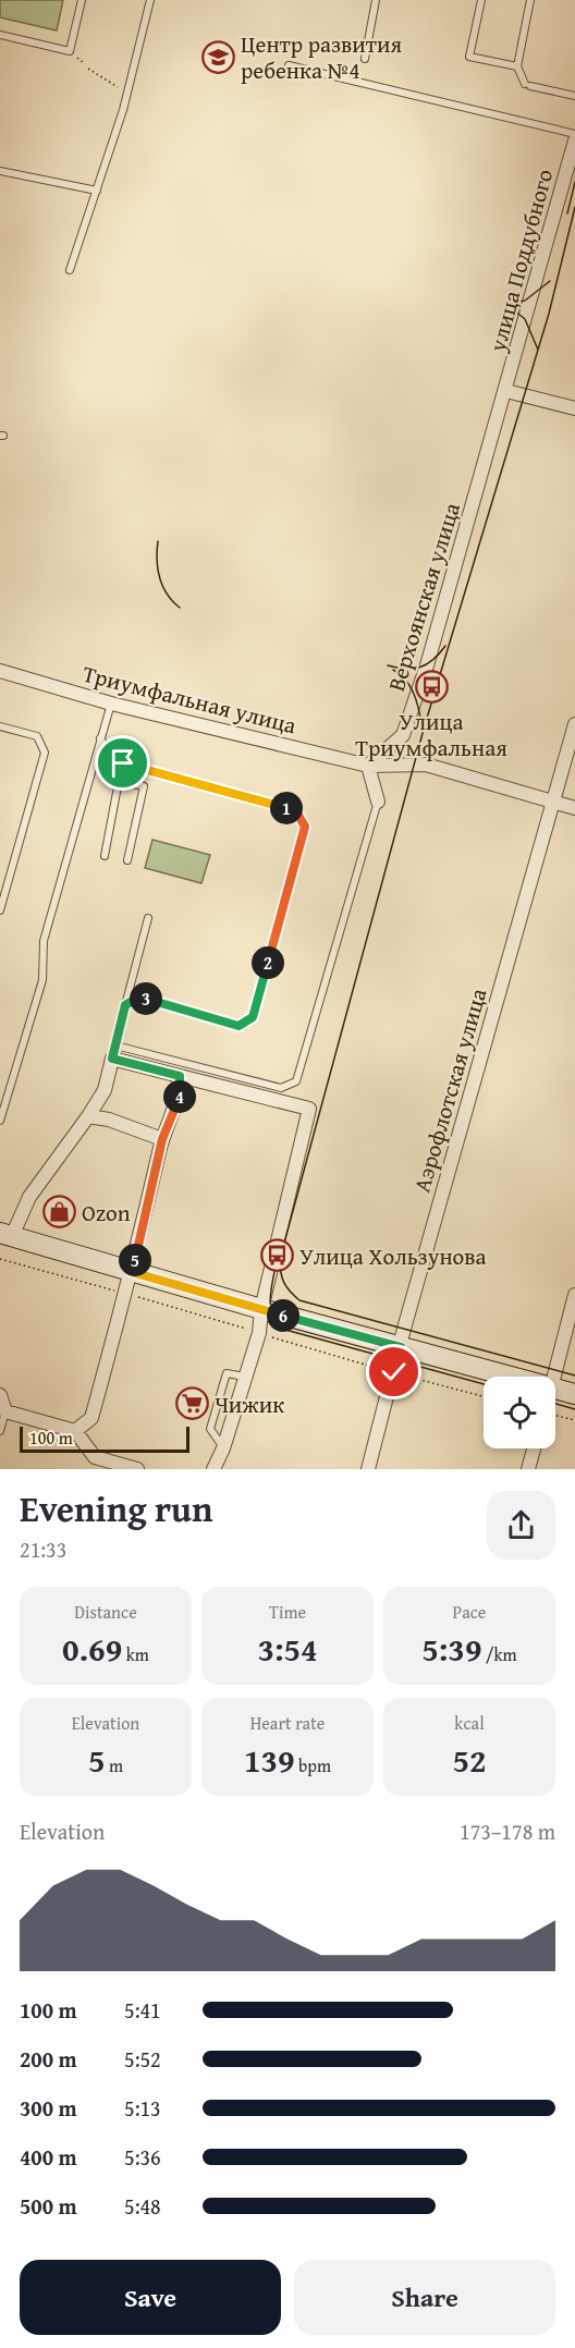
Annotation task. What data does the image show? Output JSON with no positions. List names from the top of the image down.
{
  "streets": {
    "street": [
      "улица Поддубного",
      "Верхоянская улица",
      "Триумфальная улица",
      "Аэрофлотская улица"
    ]
  },
  "crossings": [
    ["улица Поддубного", "Верхоянская улица"],
    ["Верхоянская улица", "Триумфальная улица"],
    ["Триумфальная улица", "Аэрофлотская улица"]
  ],
  "places": {
    "school or university": ["Центр развития ребенка №4"],
    "bus stop": ["Улица Триумфальная", "Улица Хользунова"],
    "shop": ["Ozon"],
    "supermarket": ["Чижик"]
  },
  "scale_bar": "100 m",
  "page": {
    "pins": [
      "1",
      "2",
      "3",
      "4",
      "5",
      "6"
    ],
    "scale": "100 m",
    "heading": ["Evening run", "21:33"],
    "stats": [
      ["Distance", "0.69 km"],
      ["Time", "3:54"],
      ["Pace", "5:39 /km"],
      ["Elevation", "5 m"],
      ["Heart rate", "139 bpm"],
      ["kcal", "52"]
    ],
    "chart": ["Elevation", "173–178 m"],
    "list": [
      {
        "name": "100 m",
        "note": "5:41"
      },
      {
        "name": "200 m",
        "note": "5:52"
      },
      {
        "name": "300 m",
        "note": "5:13"
      },
      {
        "name": "400 m",
        "note": "5:36"
      },
      {
        "name": "500 m",
        "note": "5:48"
      }
    ],
    "buttons": ["Save", "Share"]
  }
}
